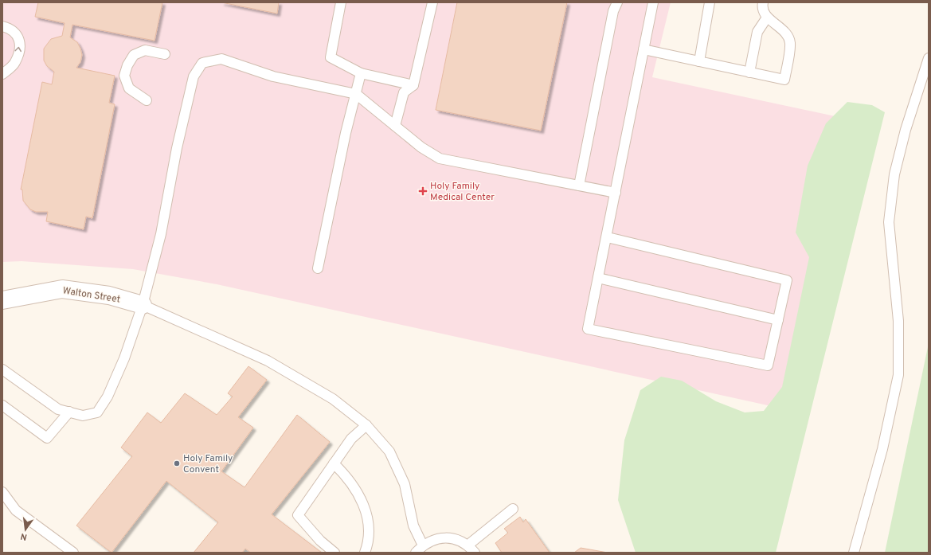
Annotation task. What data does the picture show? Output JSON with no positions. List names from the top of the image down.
{
  "streets": {
    "street": ["Walton Street"]
  },
  "places": {
    "health": ["Holy Family Medical Center"],
    "other": ["Holy Family Convent"]
  },
  "north": "bottom"
}
